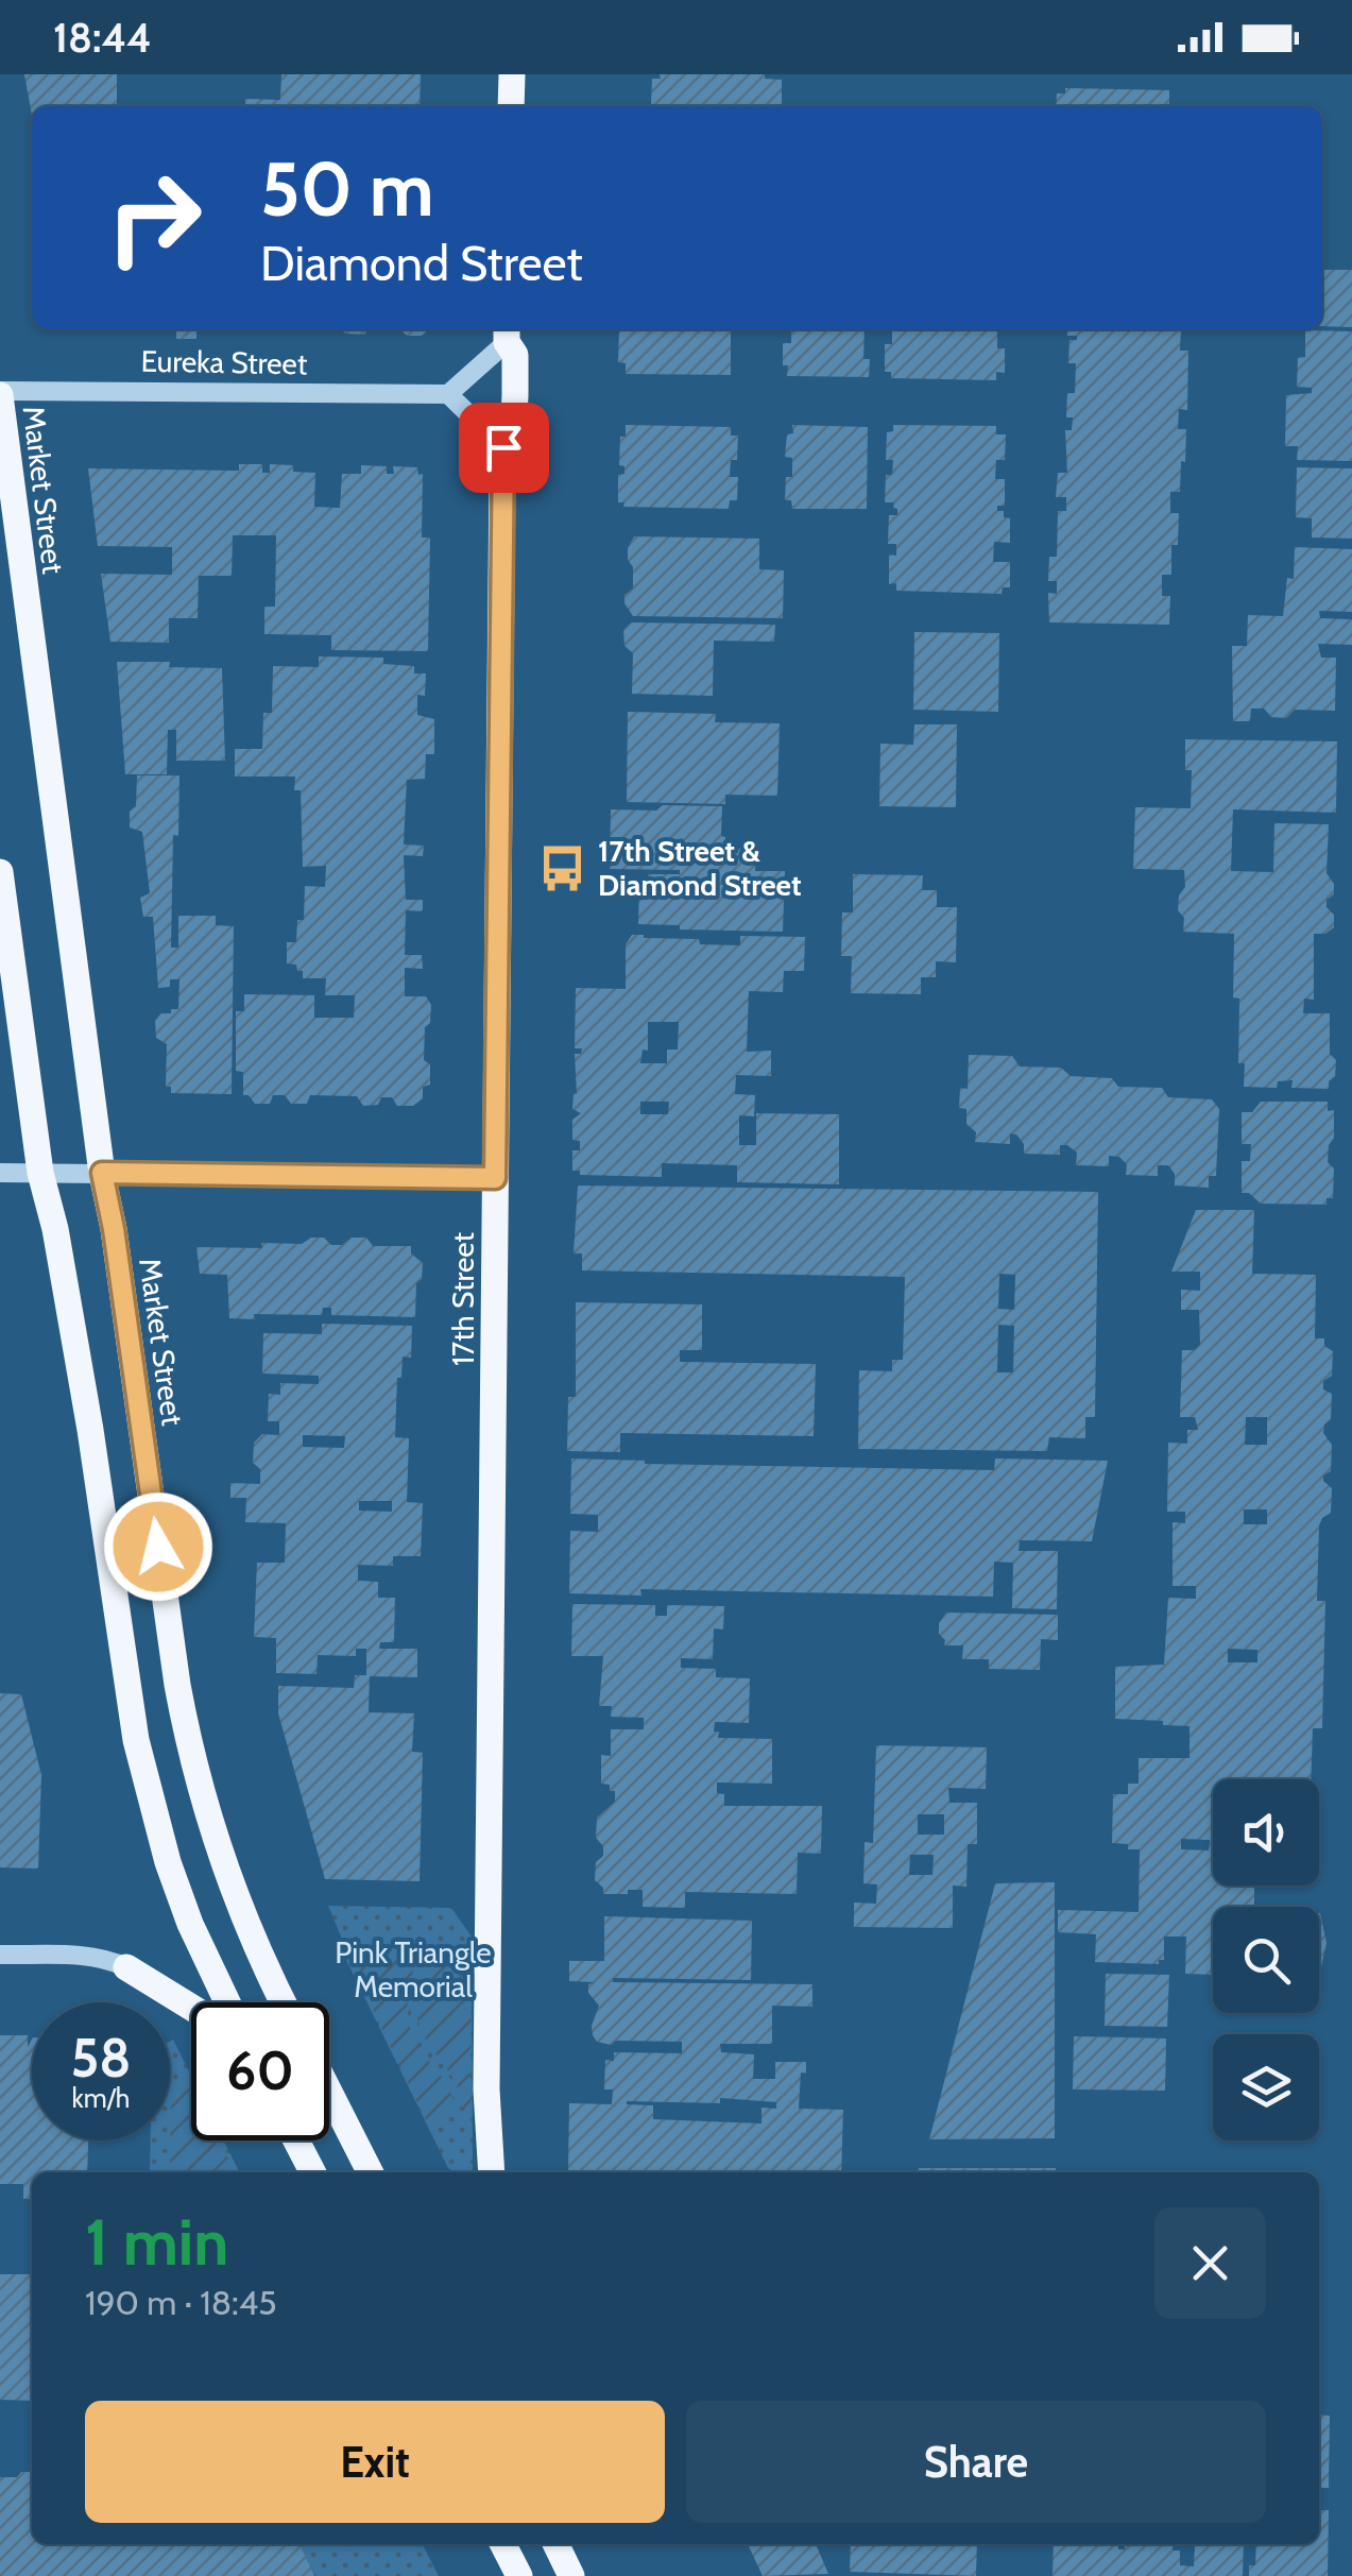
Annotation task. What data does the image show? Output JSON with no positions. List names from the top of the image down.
{
  "streets": {
    "main road": ["Market Street", "17th Street"],
    "street": ["Eureka Street"]
  },
  "crossings": [
    ["Eureka Street", "Market Street"]
  ],
  "parks": ["Pink Triangle Memorial"],
  "places": {
    "bus stop": ["17th Street & Diamond Street"]
  },
  "page": {
    "status": "18:44",
    "turn": ["50 m", "Diamond Street"],
    "speed": "58 km/h",
    "limit": "60",
    "heading": ["1 min", "190 m · 18:45"],
    "buttons": ["Exit", "Share"]
  }
}
